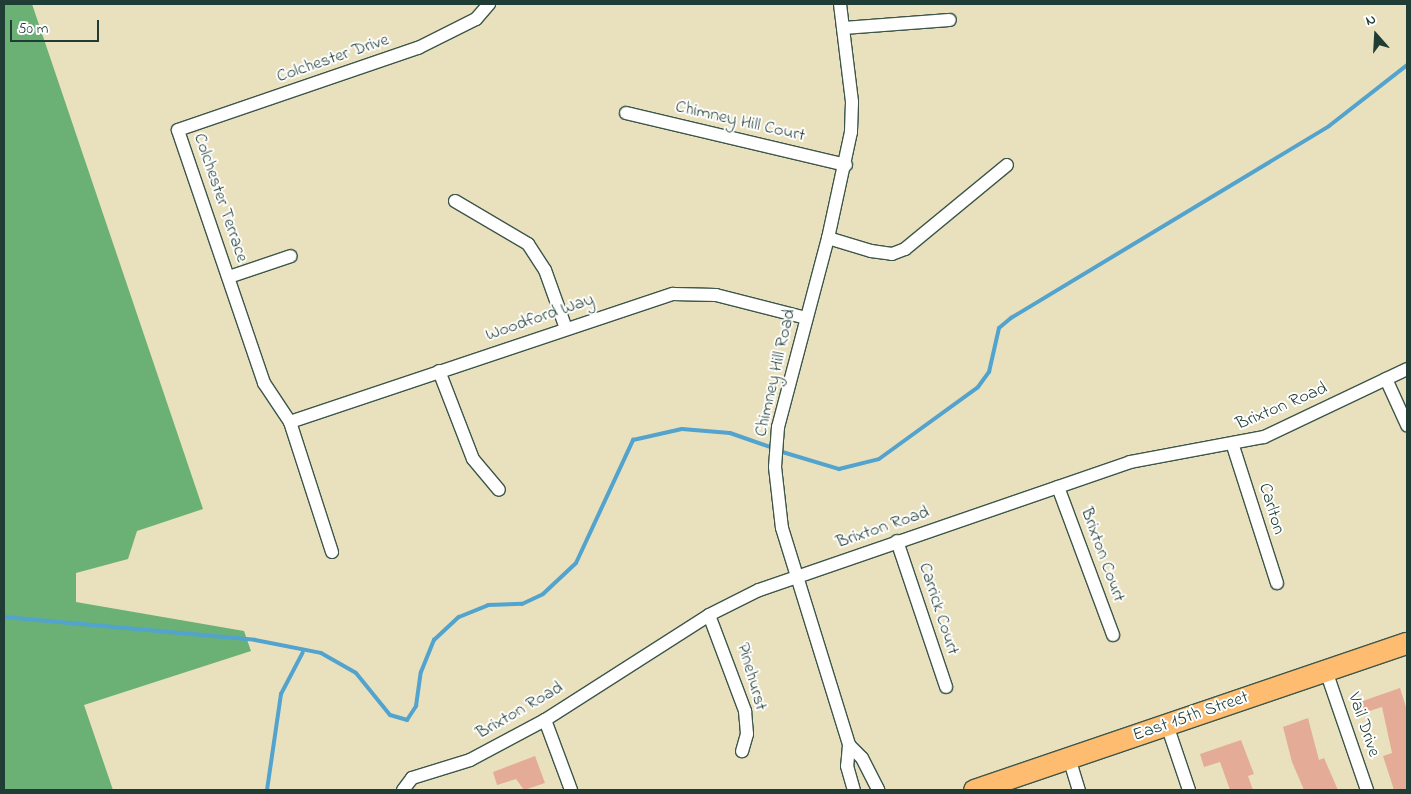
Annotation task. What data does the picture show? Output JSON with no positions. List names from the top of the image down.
{
  "streets": {
    "main road": ["East 15th Street"],
    "street": [
      "Colchester Drive",
      "Chimney Hill Court",
      "Colchester Terrace",
      "Woodford Way",
      "Chimney Hill Road",
      "Brixton Road",
      "Carlton",
      "Brixton Court",
      "Carrick Court",
      "Pinehurst",
      "Vail Drive"
    ]
  },
  "crossings": [
    ["Colchester Drive", "Colchester Terrace"],
    ["Chimney Hill Court", "Chimney Hill Road"],
    ["Colchester Terrace", "Woodford Way"],
    ["Woodford Way", "Chimney Hill Road"],
    ["Chimney Hill Road", "Brixton Road"],
    ["Brixton Road", "Carlton"],
    ["Brixton Road", "Brixton Court"],
    ["Brixton Road", "Carrick Court"],
    ["Brixton Road", "Pinehurst"],
    ["East 15th Street", "Vail Drive"]
  ],
  "scale_bar": "50 m",
  "north": "top"
}
